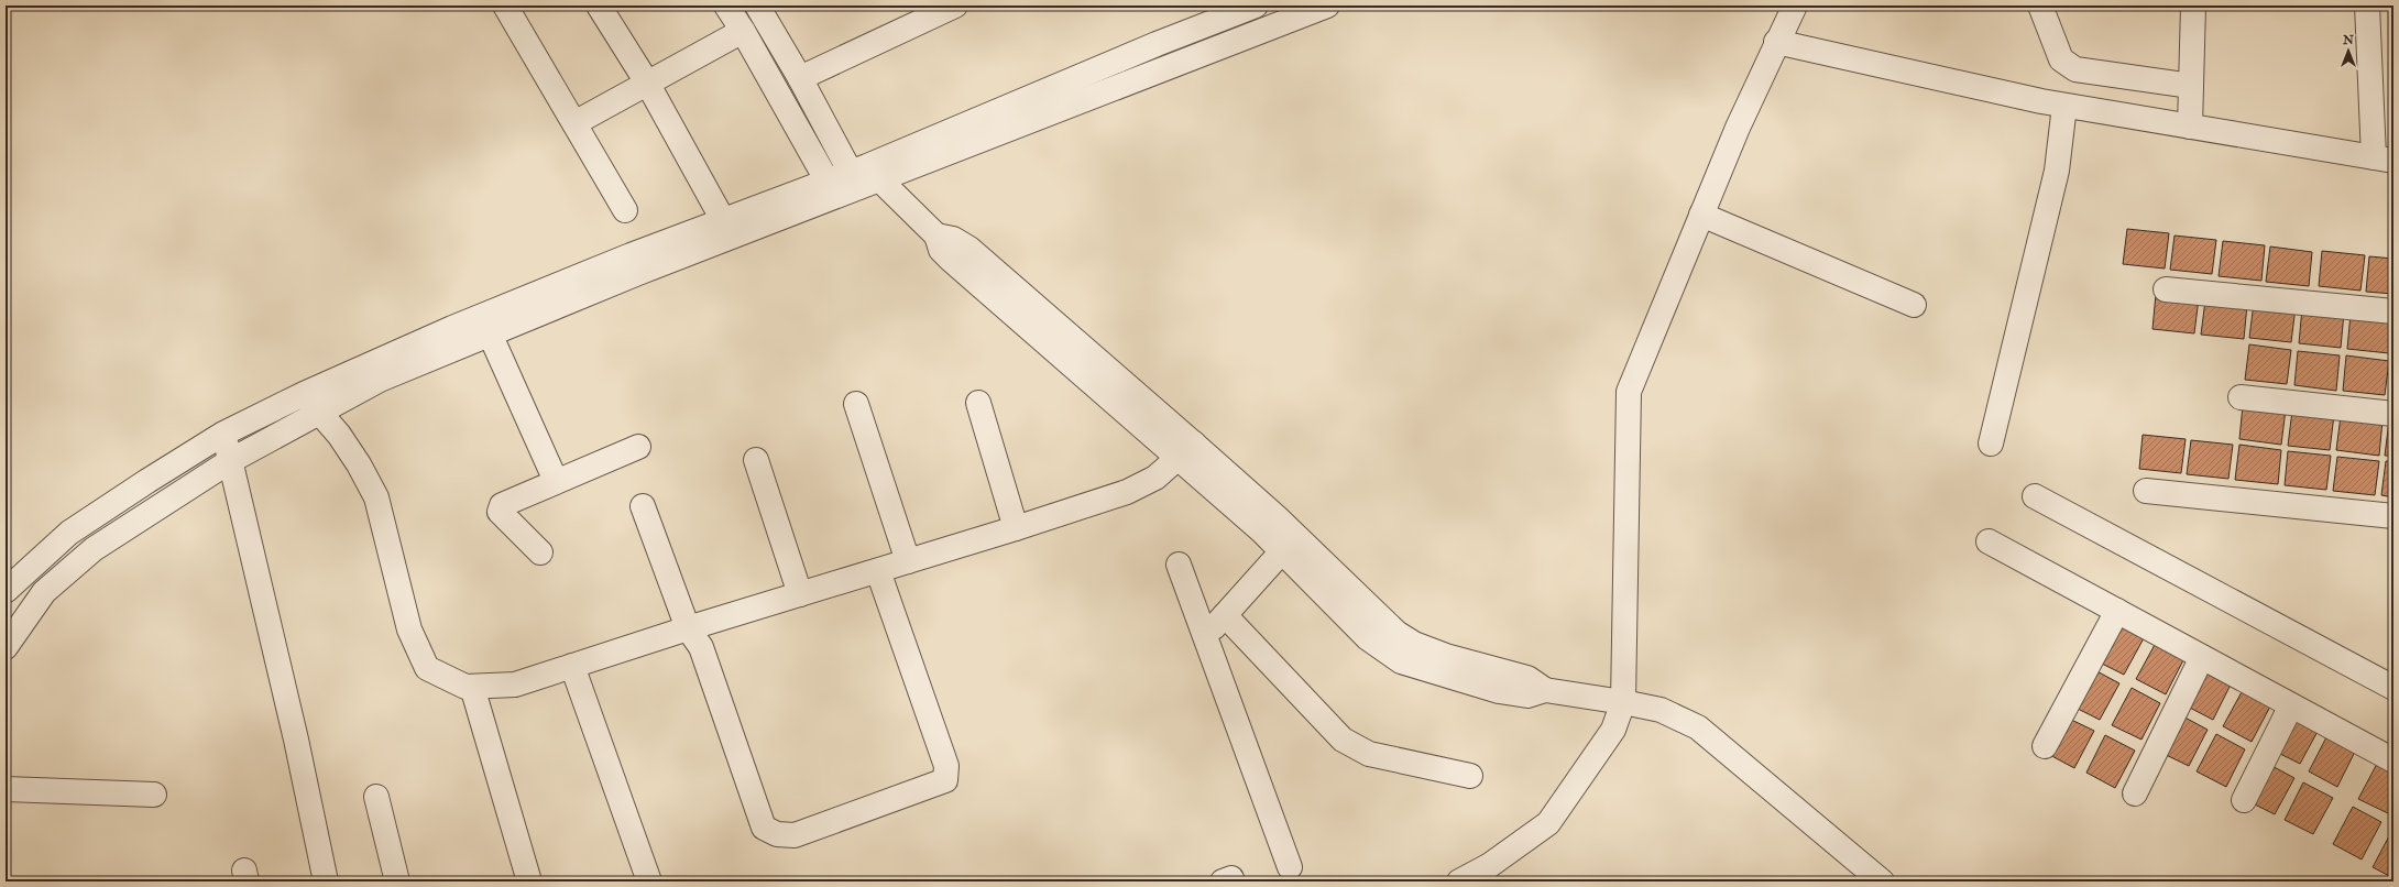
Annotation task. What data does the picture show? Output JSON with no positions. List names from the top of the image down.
{
  "north": "top"
}
